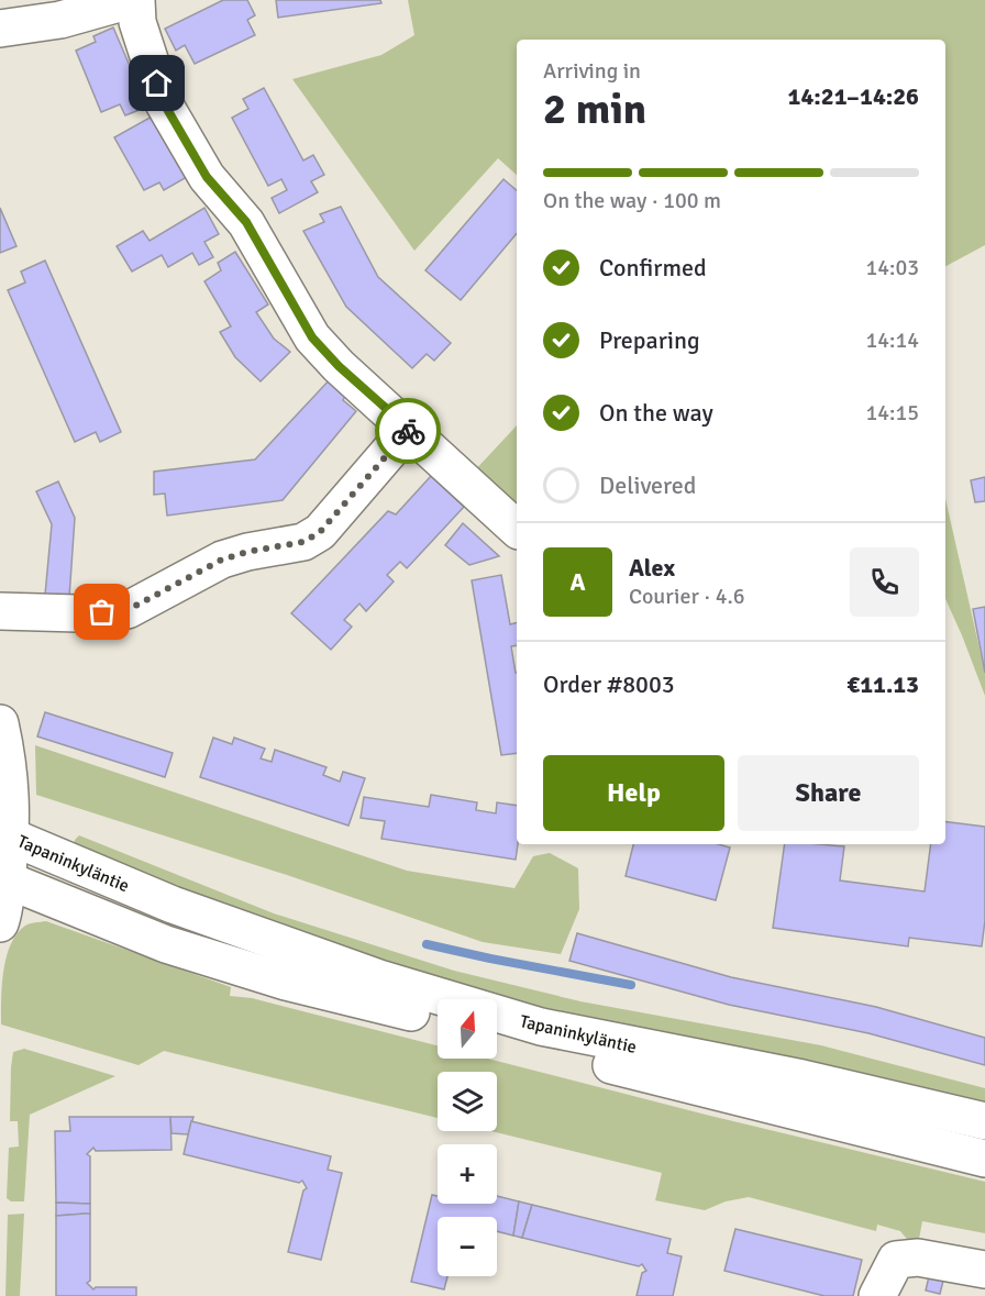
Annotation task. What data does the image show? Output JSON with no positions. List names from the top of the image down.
{
  "streets": {
    "main road": ["Tapaninkyläntie"]
  },
  "north": "top",
  "page": {
    "heading": ["2 min", "Arriving in", "14:21–14:26"],
    "panel": [
      "Alex",
      "Courier · 4.6",
      "Order #8003",
      "€11.13"
    ],
    "bar": "On the way · 100 m",
    "list": [
      ["Confirmed", "14:03"],
      ["Preparing", "14:14"],
      ["On the way", "14:15"],
      "Delivered"
    ],
    "round": "A",
    "buttons": ["Help", "Share"],
    "map_buttons": ["+", "−"]
  }
}
